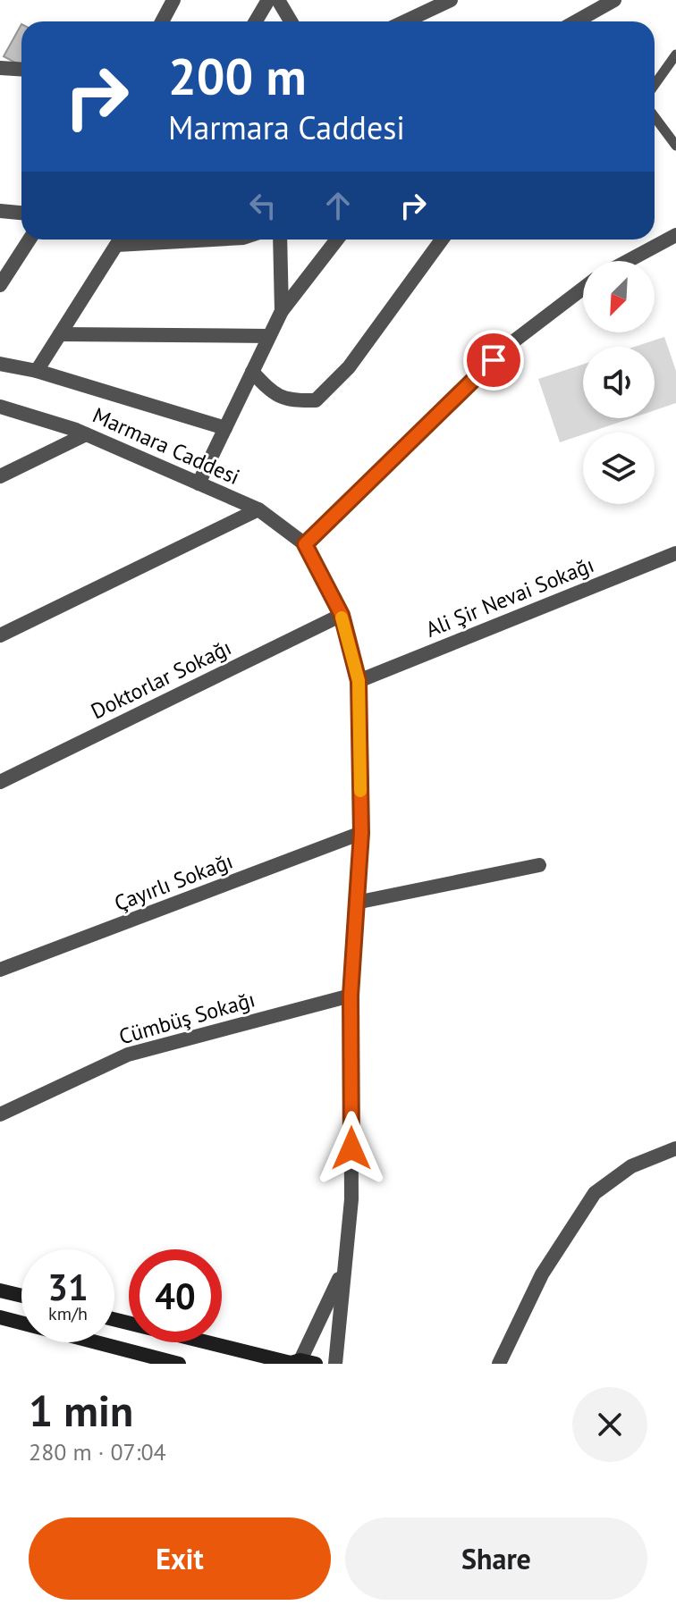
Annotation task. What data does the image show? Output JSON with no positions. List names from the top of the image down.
{
  "streets": {
    "street": [
      "Marmara Caddesi",
      "Ali Şir Nevai Sokağı",
      "Doktorlar Sokağı",
      "Çayırlı Sokağı",
      "Cümbüş Sokağı"
    ]
  },
  "crossings": [
    ["Marmara Caddesi", "Ali Şir Nevai Sokağı"],
    ["Marmara Caddesi", "Doktorlar Sokağı"],
    ["Marmara Caddesi", "Çayırlı Sokağı"],
    ["Marmara Caddesi", "Cümbüş Sokağı"]
  ],
  "north": "bottom left",
  "page": {
    "turn": ["200 m", "Marmara Caddesi"],
    "speed": "31 km/h",
    "limit": "40",
    "heading": ["1 min", "280 m · 07:04"],
    "buttons": ["Exit", "Share"]
  }
}
